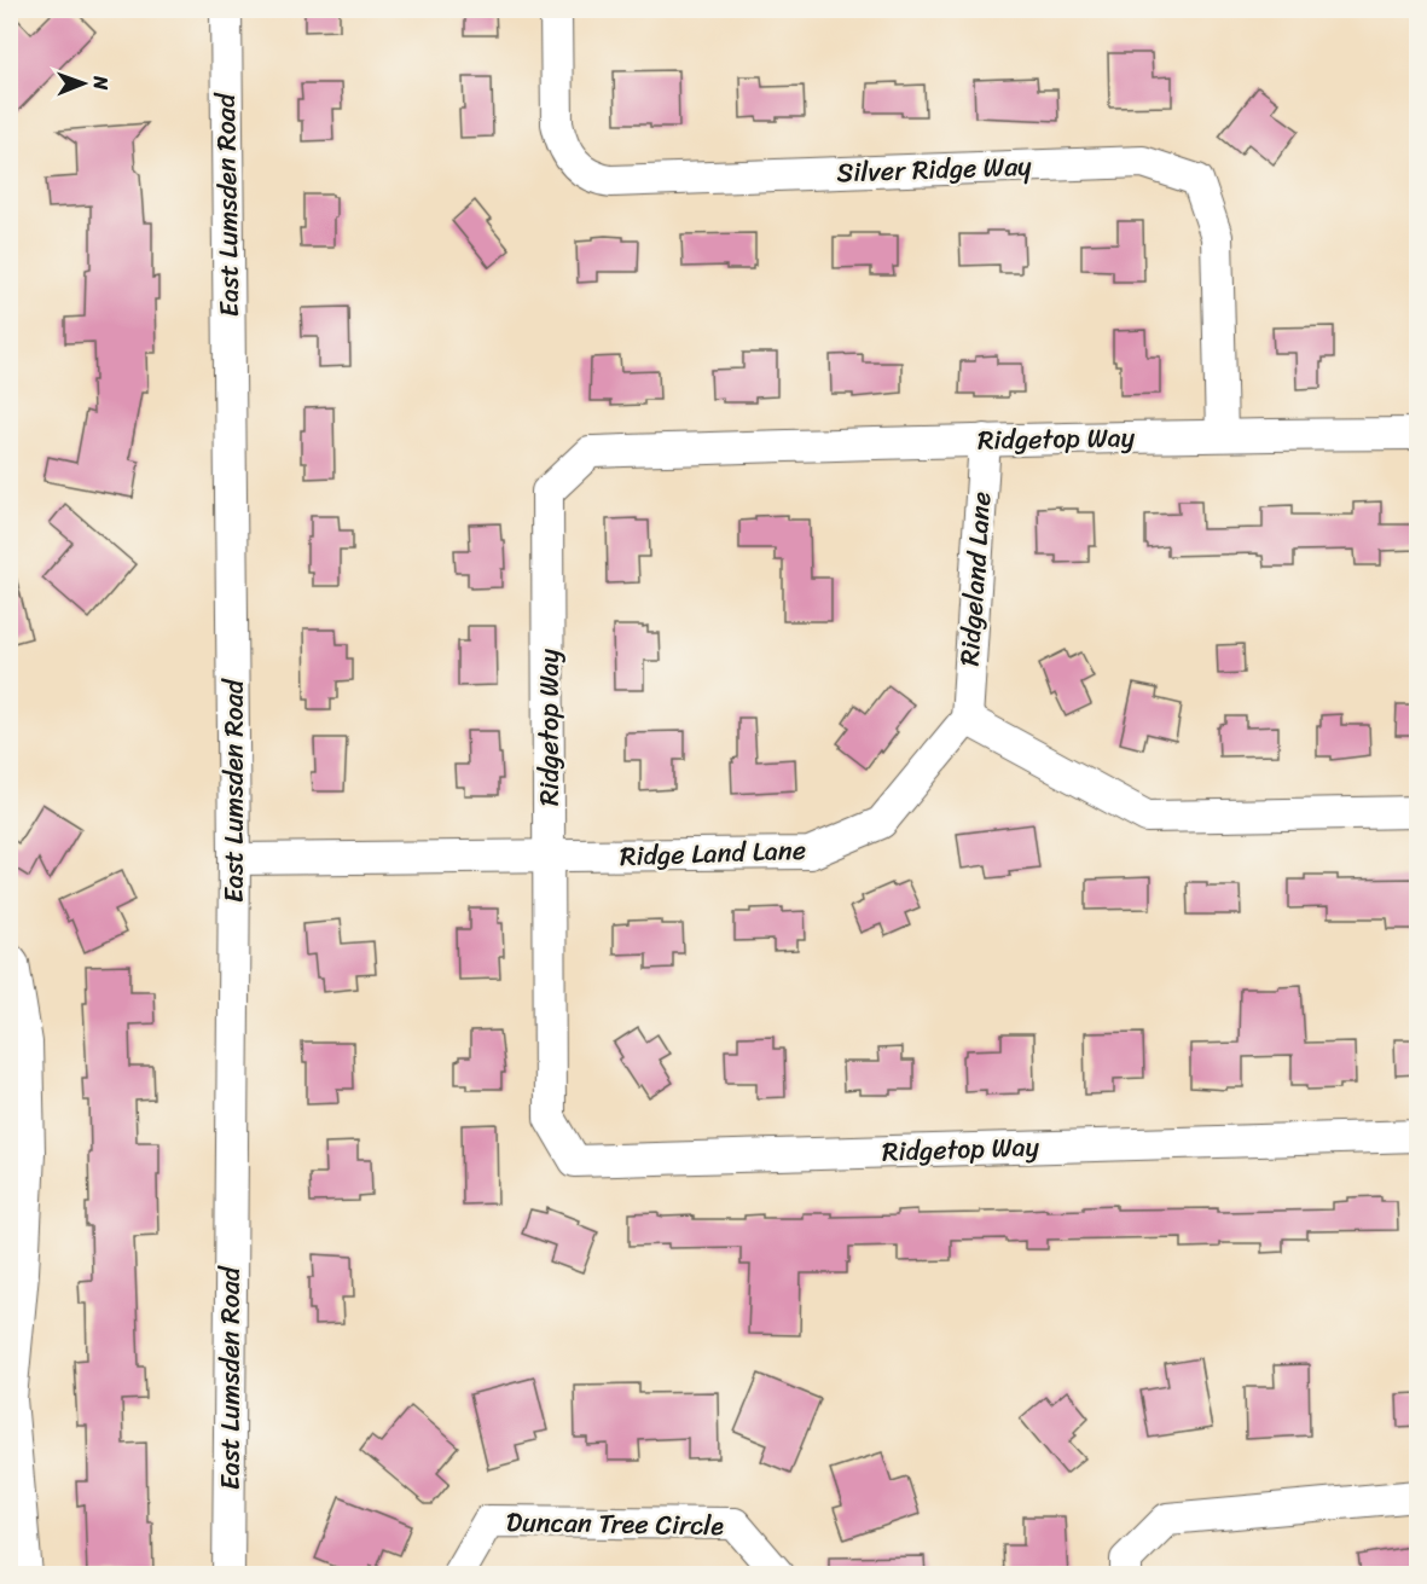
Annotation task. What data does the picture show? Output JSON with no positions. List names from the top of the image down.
{
  "streets": {
    "street": [
      "Silver Ridge Way",
      "East Lumsden Road",
      "Ridgetop Way",
      "Ridgeland Lane",
      "Ridge Land Lane",
      "Duncan Tree Circle"
    ]
  },
  "crossings": [
    ["Silver Ridge Way", "Ridgetop Way"],
    ["East Lumsden Road", "Ridge Land Lane"],
    ["Ridgetop Way", "Ridgeland Lane"],
    ["Ridgetop Way", "Ridge Land Lane"],
    ["Ridgeland Lane", "Ridge Land Lane"]
  ],
  "north": "right"
}
